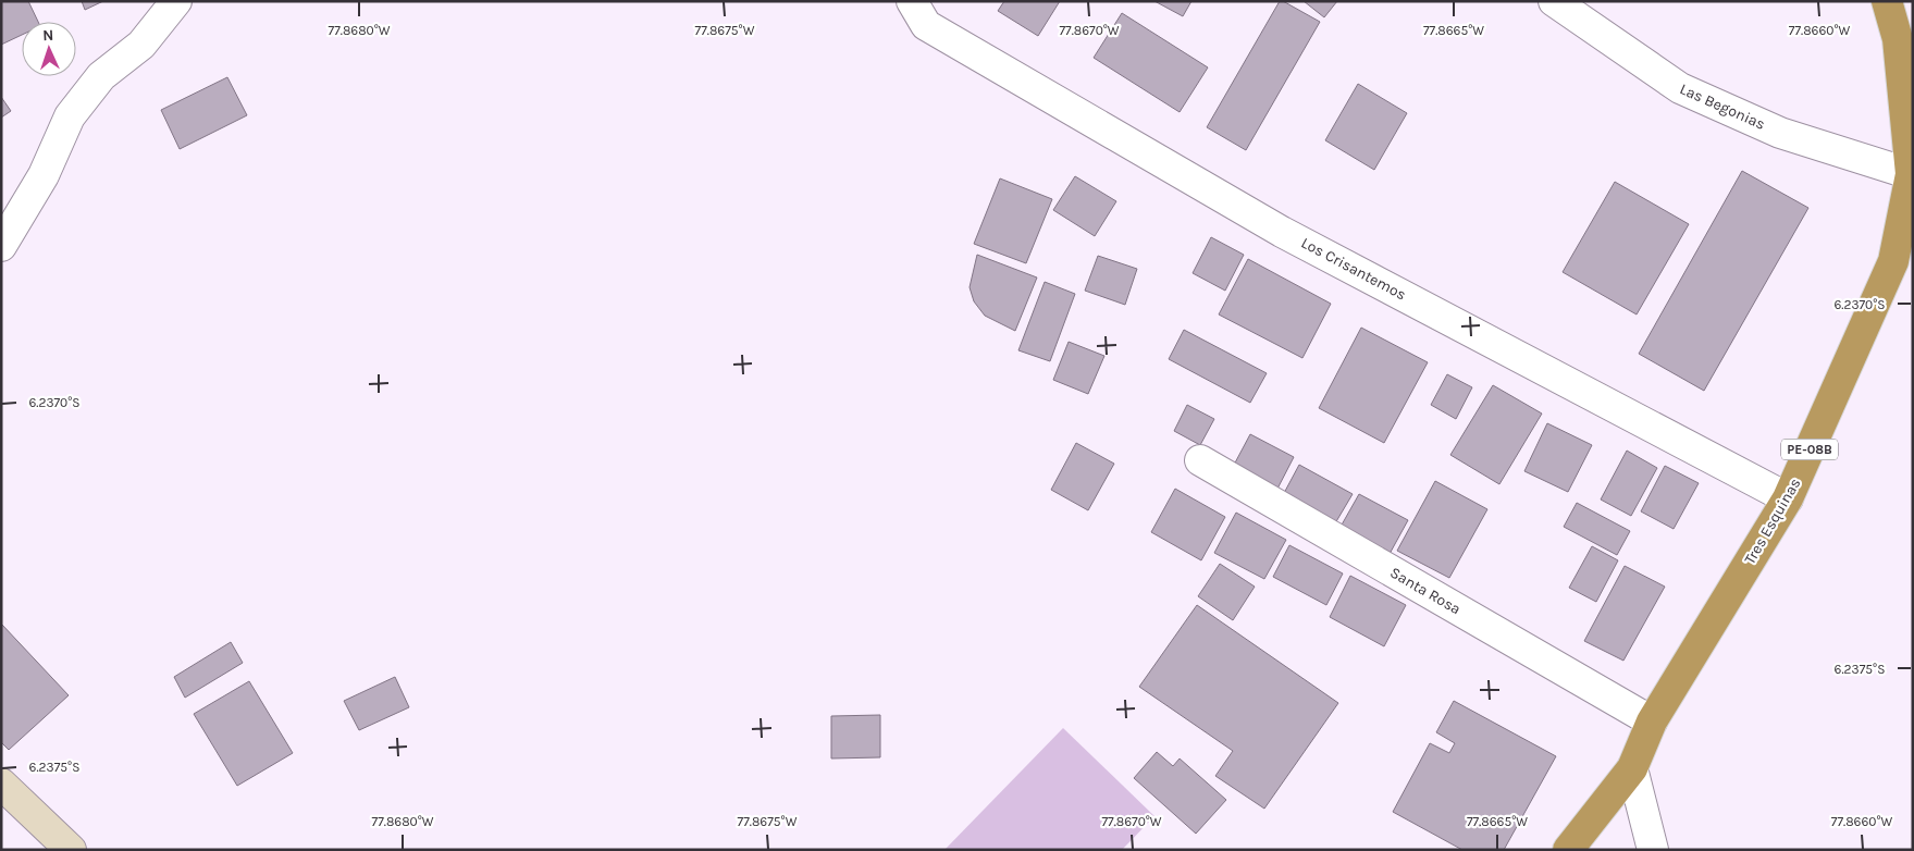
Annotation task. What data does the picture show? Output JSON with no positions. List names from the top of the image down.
{
  "streets": {
    "highway": ["PE-08B", "Tres Esquinas"],
    "street": ["Las Begonias", "Los Crisantemos", "Santa Rosa"]
  },
  "crossings": [
    ["Las Begonias", "Tres Esquinas"],
    ["Los Crisantemos", "Tres Esquinas"],
    ["Tres Esquinas", "Santa Rosa"]
  ],
  "north": "top",
  "coordinates": [
    "77.8680°W",
    "77.8675°W",
    "77.8670°W",
    "77.8665°W",
    "77.8660°W",
    "6.2370°S",
    "6.2375°S"
  ]
}
